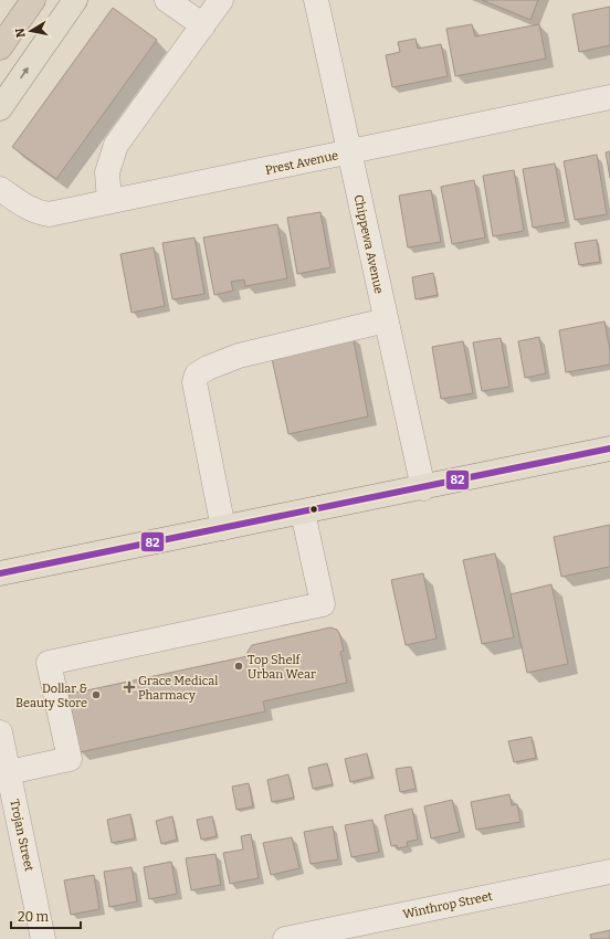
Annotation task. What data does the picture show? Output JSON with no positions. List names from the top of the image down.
{
  "streets": {
    "street": [
      "Prest Avenue",
      "Chippewa Avenue",
      "Trojan Street",
      "Winthrop Street"
    ]
  },
  "crossings": [
    ["Prest Avenue", "Chippewa Avenue"]
  ],
  "places": {
    "other": ["Top Shelf Urban Wear", "Dollar & Beauty Store"],
    "health": ["Grace Medical Pharmacy"]
  },
  "lines": ["transit line 82"],
  "scale_bar": "20 m",
  "north": "left"
}
